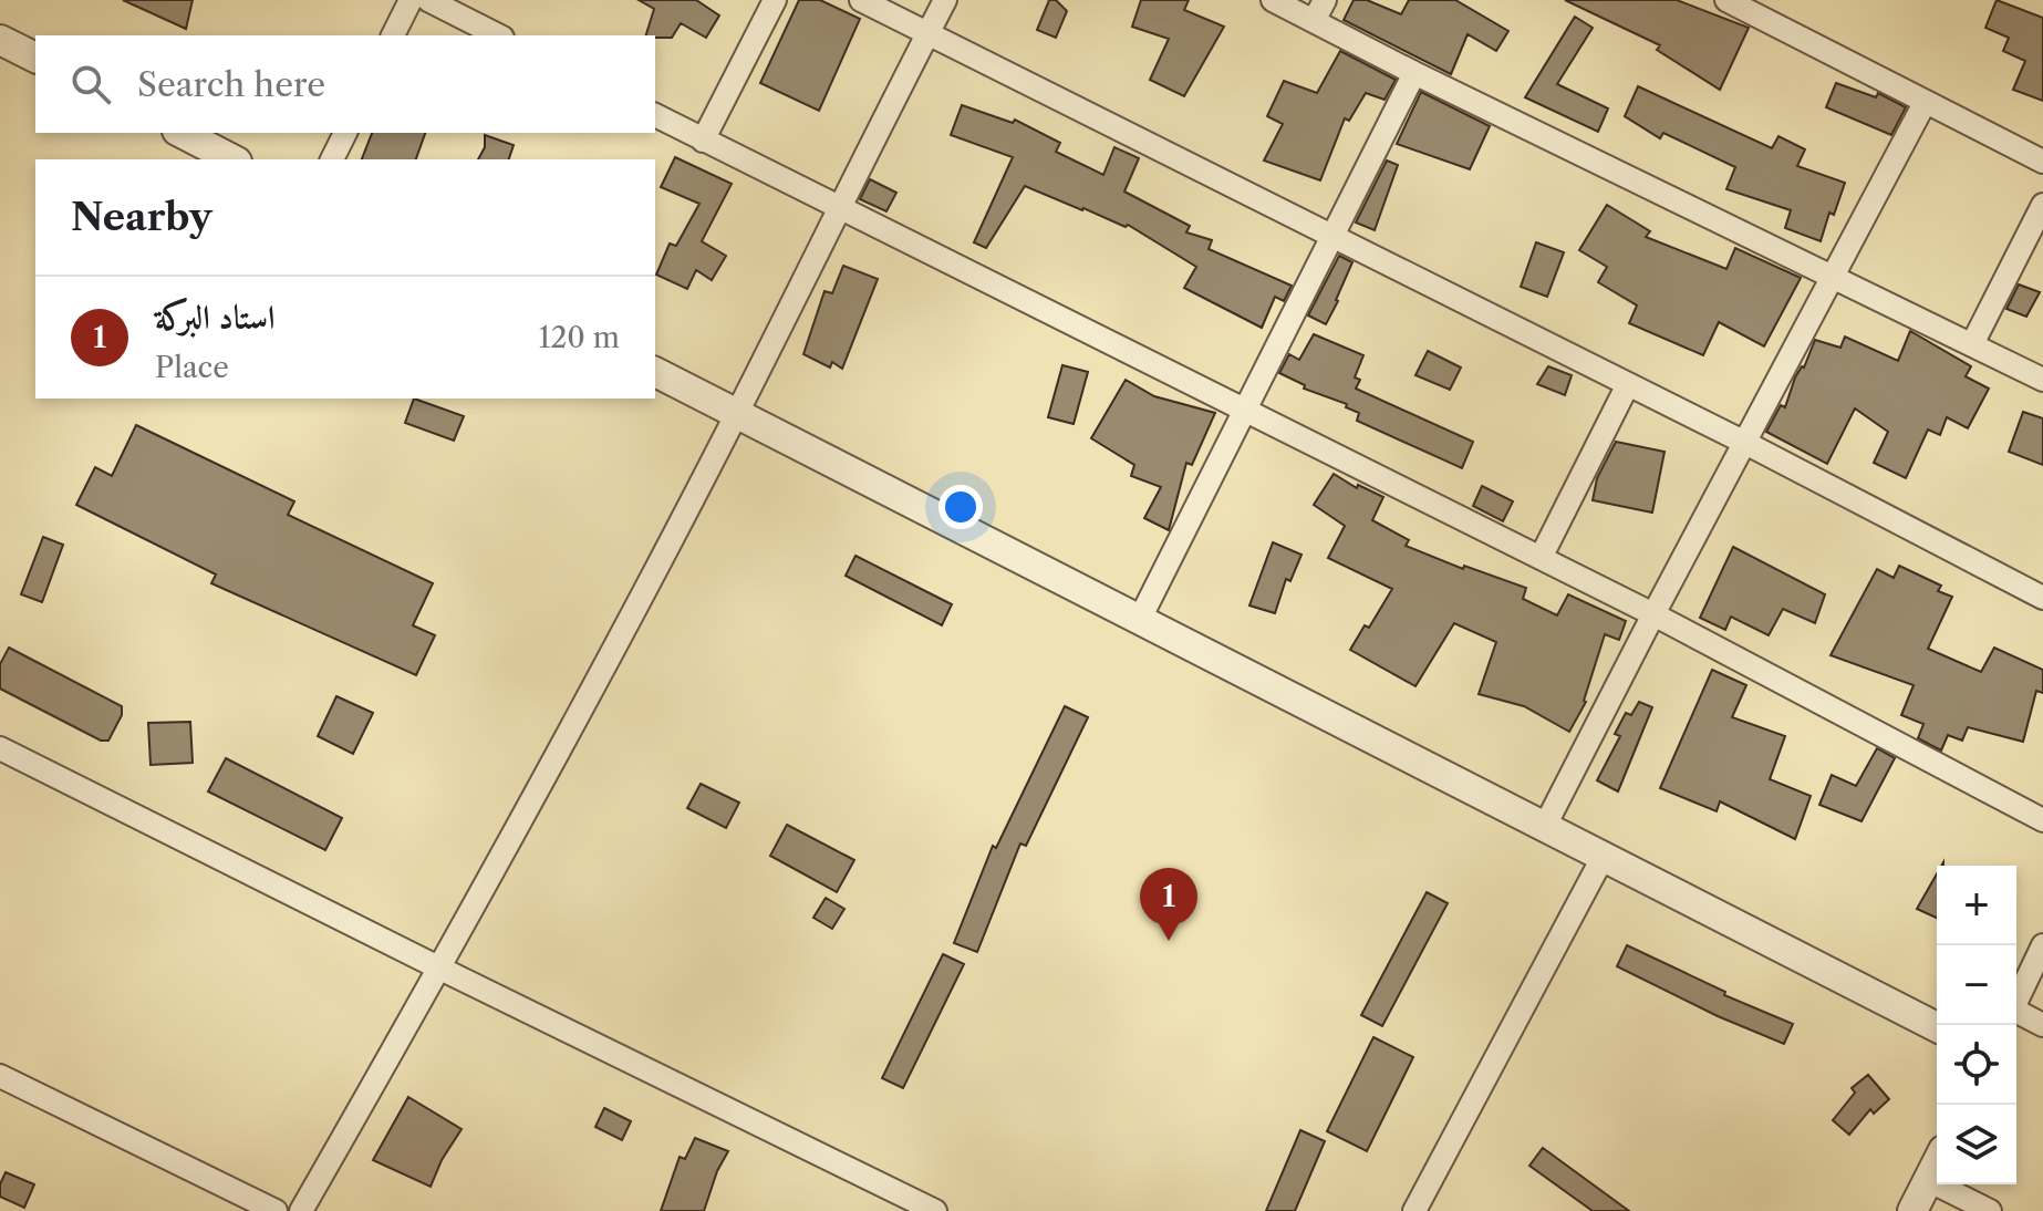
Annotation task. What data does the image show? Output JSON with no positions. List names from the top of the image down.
{
  "page": {
    "search": "Search here",
    "heading": "Nearby",
    "list": [
      {
        "mark": "1",
        "name": "استاد البركة",
        "note": "Place",
        "value": "120 m"
      }
    ],
    "map_buttons": ["+", "−"],
    "pins": "1"
  }
}
